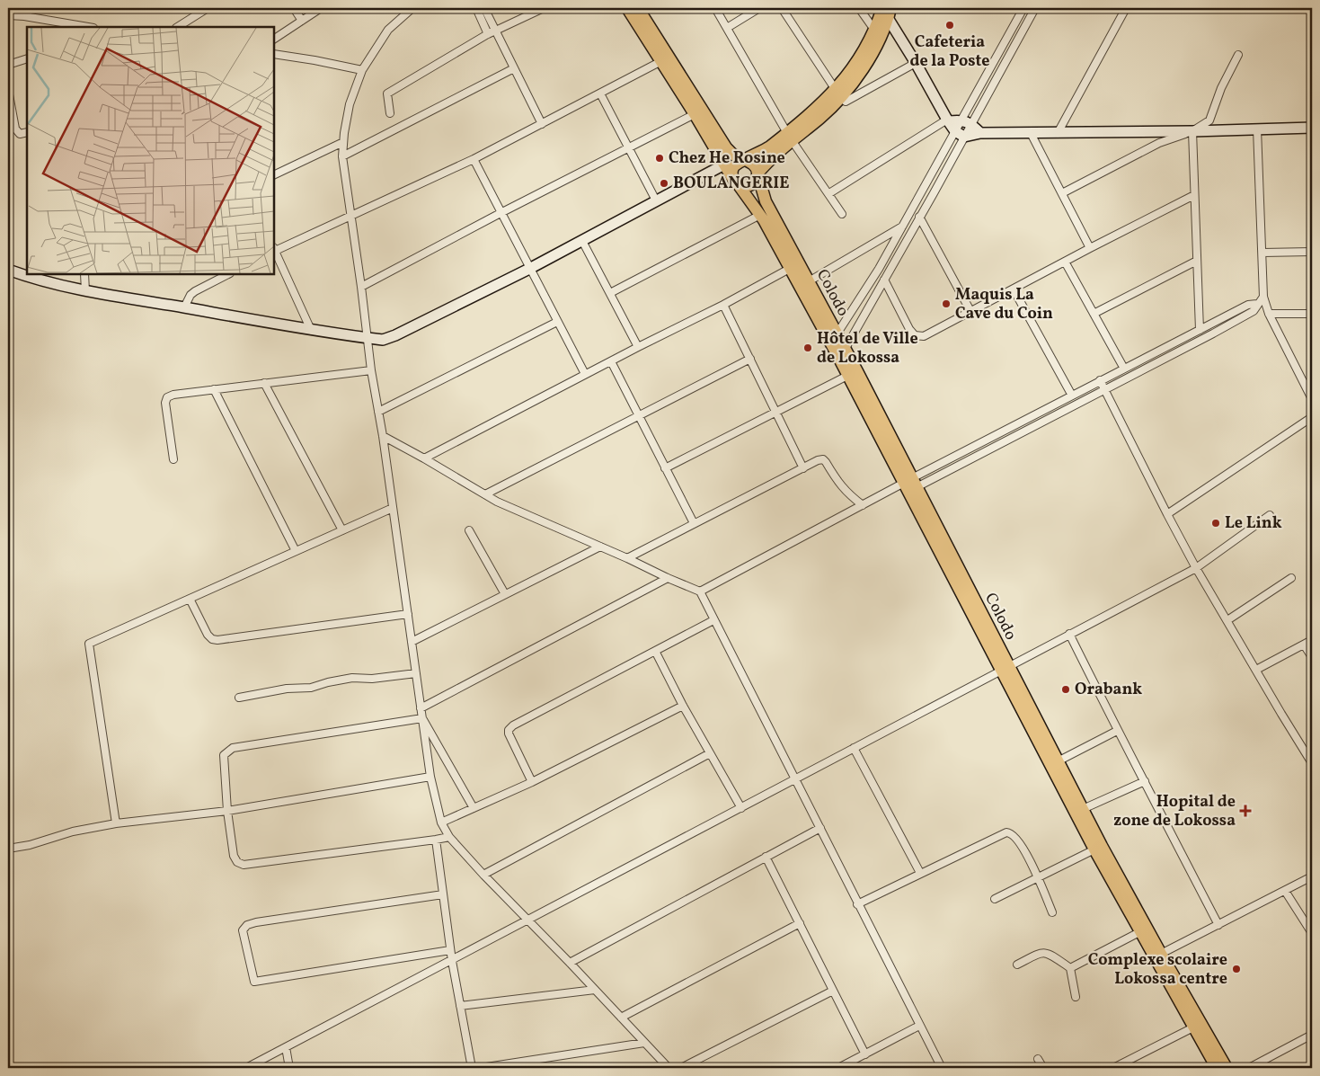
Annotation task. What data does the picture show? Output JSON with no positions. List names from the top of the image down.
{
  "streets": {
    "main road": ["Colodo"]
  },
  "places": {
    "other": [
      "Cafeteria de la Poste",
      "Chez He Rosine",
      "BOULANGERIE",
      "Maquis La Cave du Coin",
      "Hôtel de Ville de Lokossa",
      "Le Link",
      "Orabank",
      "Complexe scolaire Lokossa centre"
    ],
    "health": ["Hopital de zone de Lokossa"]
  }
}
